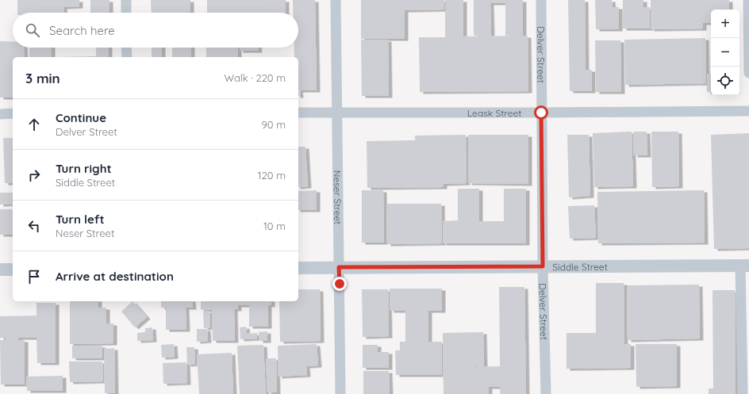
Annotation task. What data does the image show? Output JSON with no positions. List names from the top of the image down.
{
  "streets": {
    "street": [
      "Delver Street",
      "Leask Street",
      "Neser Street",
      "Siddle Street"
    ]
  },
  "crossings": [
    ["Delver Street", "Leask Street"],
    ["Delver Street", "Siddle Street"],
    ["Leask Street", "Neser Street"],
    ["Neser Street", "Siddle Street"]
  ],
  "page": {
    "map_buttons": ["+", "−"],
    "search": "Search here",
    "heading": ["3 min", "Walk · 220 m"],
    "list": [
      ["Continue", "Delver Street", "90 m"],
      ["Turn right", "Siddle Street", "120 m"],
      ["Turn left", "Neser Street", "10 m"],
      "Arrive at destination"
    ]
  }
}
